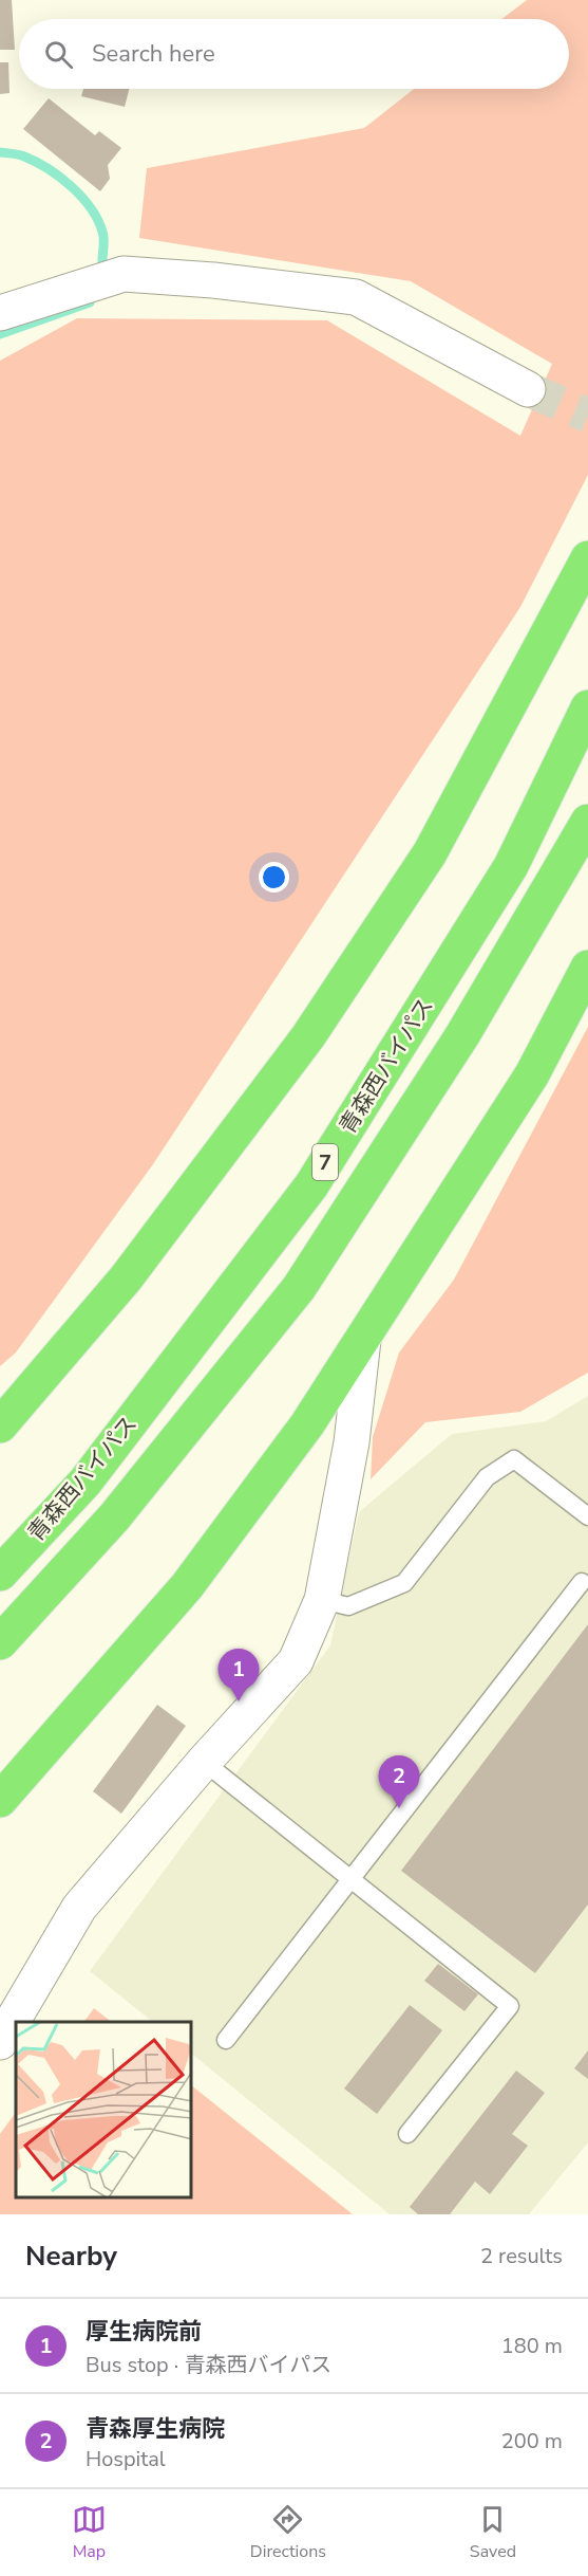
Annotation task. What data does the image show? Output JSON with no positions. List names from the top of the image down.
{
  "streets": {
    "highway": ["青森西バイパス", "7"]
  },
  "page": {
    "search": "Search here",
    "pins": ["1", "2"],
    "heading": ["Nearby", "2 results"],
    "list": [
      {
        "mark": "1",
        "name": "厚生病院前",
        "note": "Bus stop · 青森西バイパス",
        "value": "180 m"
      },
      {
        "mark": "2",
        "name": "青森厚生病院",
        "note": "Hospital",
        "value": "200 m"
      }
    ],
    "nav": ["Map", "Directions", "Saved"]
  }
}
